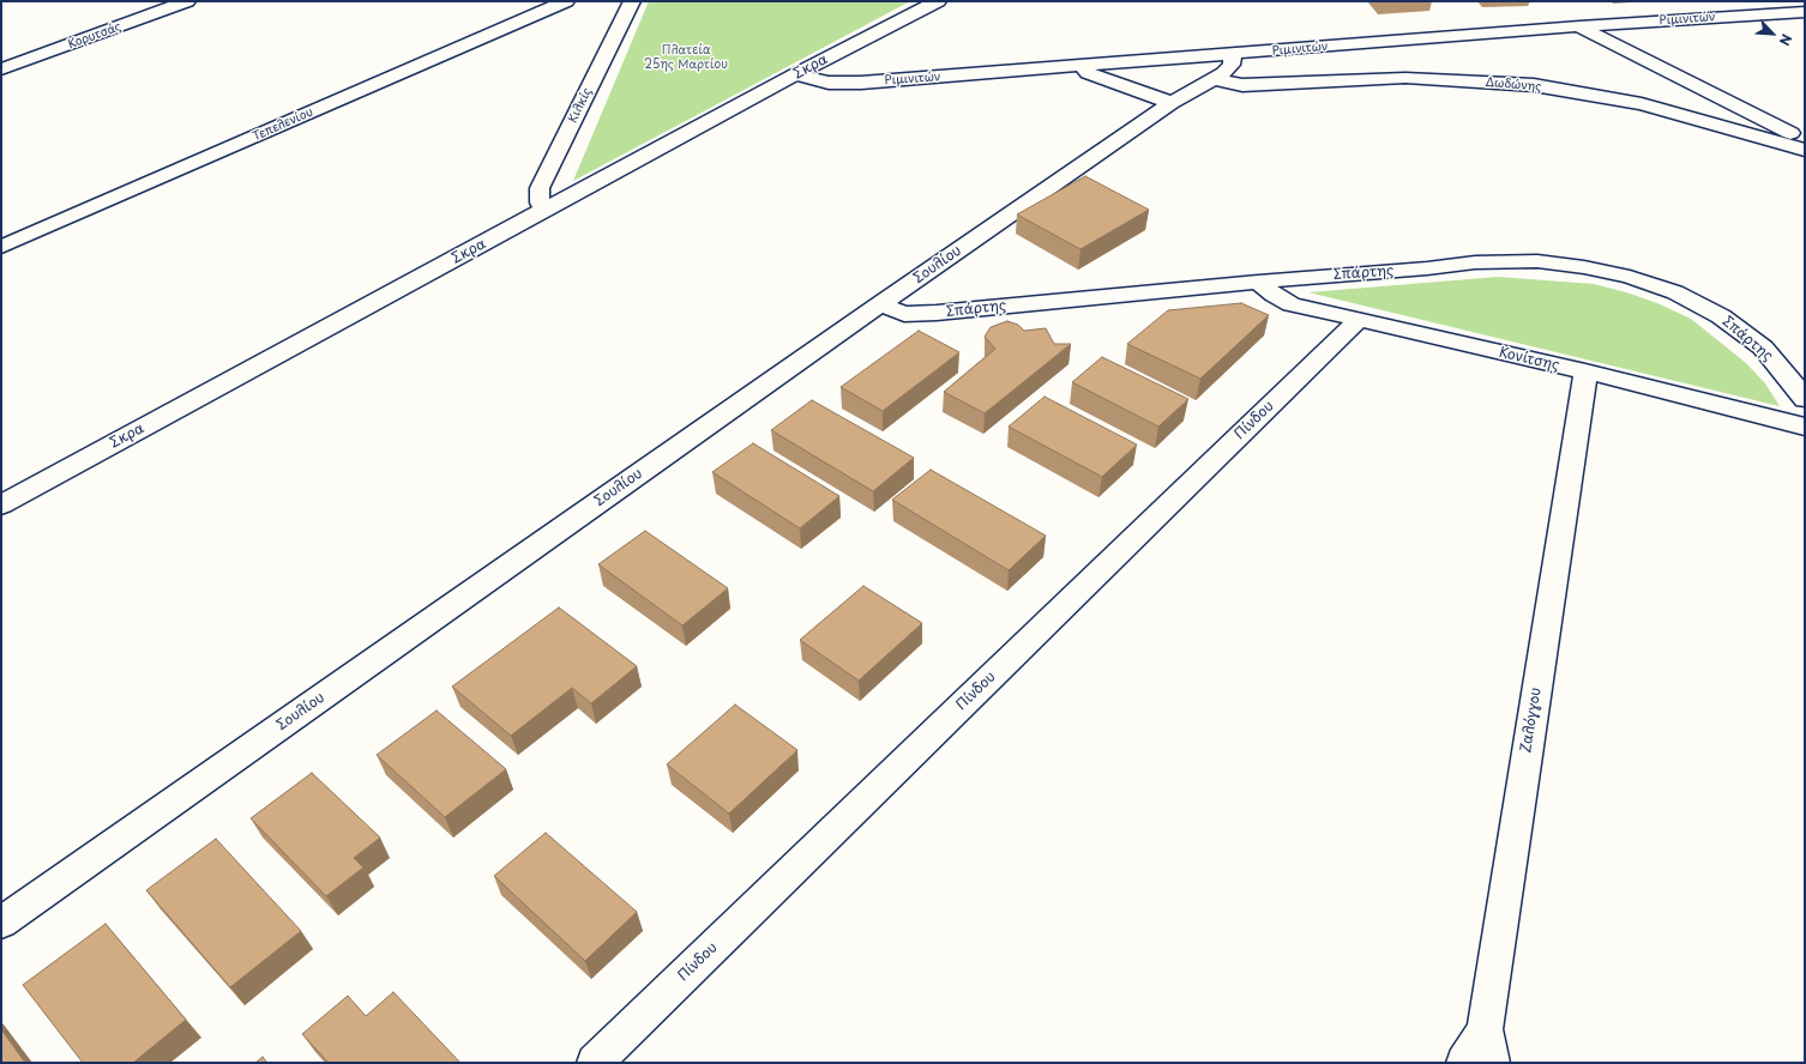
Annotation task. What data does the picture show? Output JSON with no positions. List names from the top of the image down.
{
  "streets": {
    "street": [
      "Ριμινιτών",
      "Κορυτσάς",
      "Σκρα",
      "Δωδώνης",
      "Κιλκίς",
      "Τεπελενίου",
      "Σουλίου",
      "Σπάρτης",
      "Κονίτσης",
      "Πίνδου",
      "Ζαλόγγου"
    ]
  },
  "crossings": [
    ["Ριμινιτών", "Σκρα"],
    ["Ριμινιτών", "Σουλίου"],
    ["Σκρα", "Κιλκίς"],
    ["Δωδώνης", "Σουλίου"],
    ["Σουλίου", "Σπάρτης"],
    ["Σπάρτης", "Κονίτσης"],
    ["Κονίτσης", "Πίνδου"],
    ["Κονίτσης", "Ζαλόγγου"]
  ],
  "parks": ["Πλατεία 25ης Μαρτίου"],
  "north": "bottom right"
}
